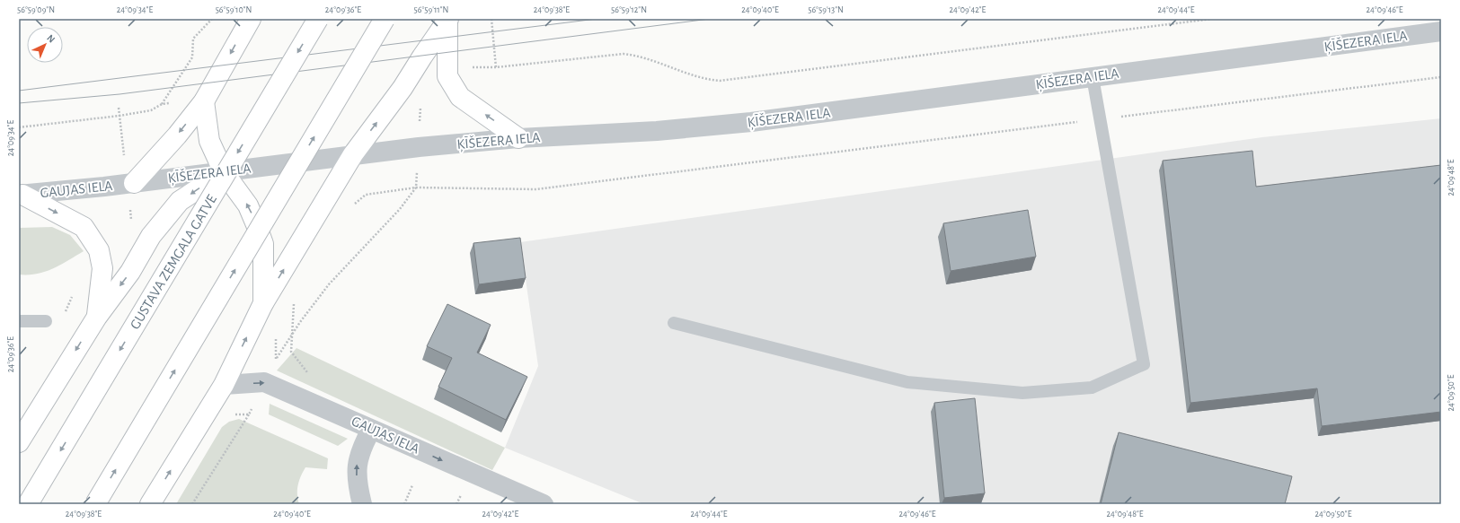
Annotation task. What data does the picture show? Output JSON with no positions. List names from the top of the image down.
{
  "streets": {
    "main road": ["GUSTAVA ZEMGALA GATVE"],
    "street": ["ĶĪŠEZERA IELA", "GAUJAS IELA"]
  },
  "crossings": [
    ["ĶĪŠEZERA IELA", "GAUJAS IELA"]
  ],
  "one_way": ["GAUJAS IELA"],
  "north": "top right",
  "coordinates": [
    "56°59'09\"N",
    "24°09'34\"E",
    "56°59'10\"N",
    "24°09'36\"E",
    "56°59'11\"N",
    "24°09'38\"E",
    "56°59'12\"N",
    "24°09'40\"E",
    "56°59'13\"N",
    "24°09'42\"E",
    "24°09'44\"E",
    "24°09'46\"E",
    "24°09'48\"E",
    "24°09'50\"E"
  ]
}
